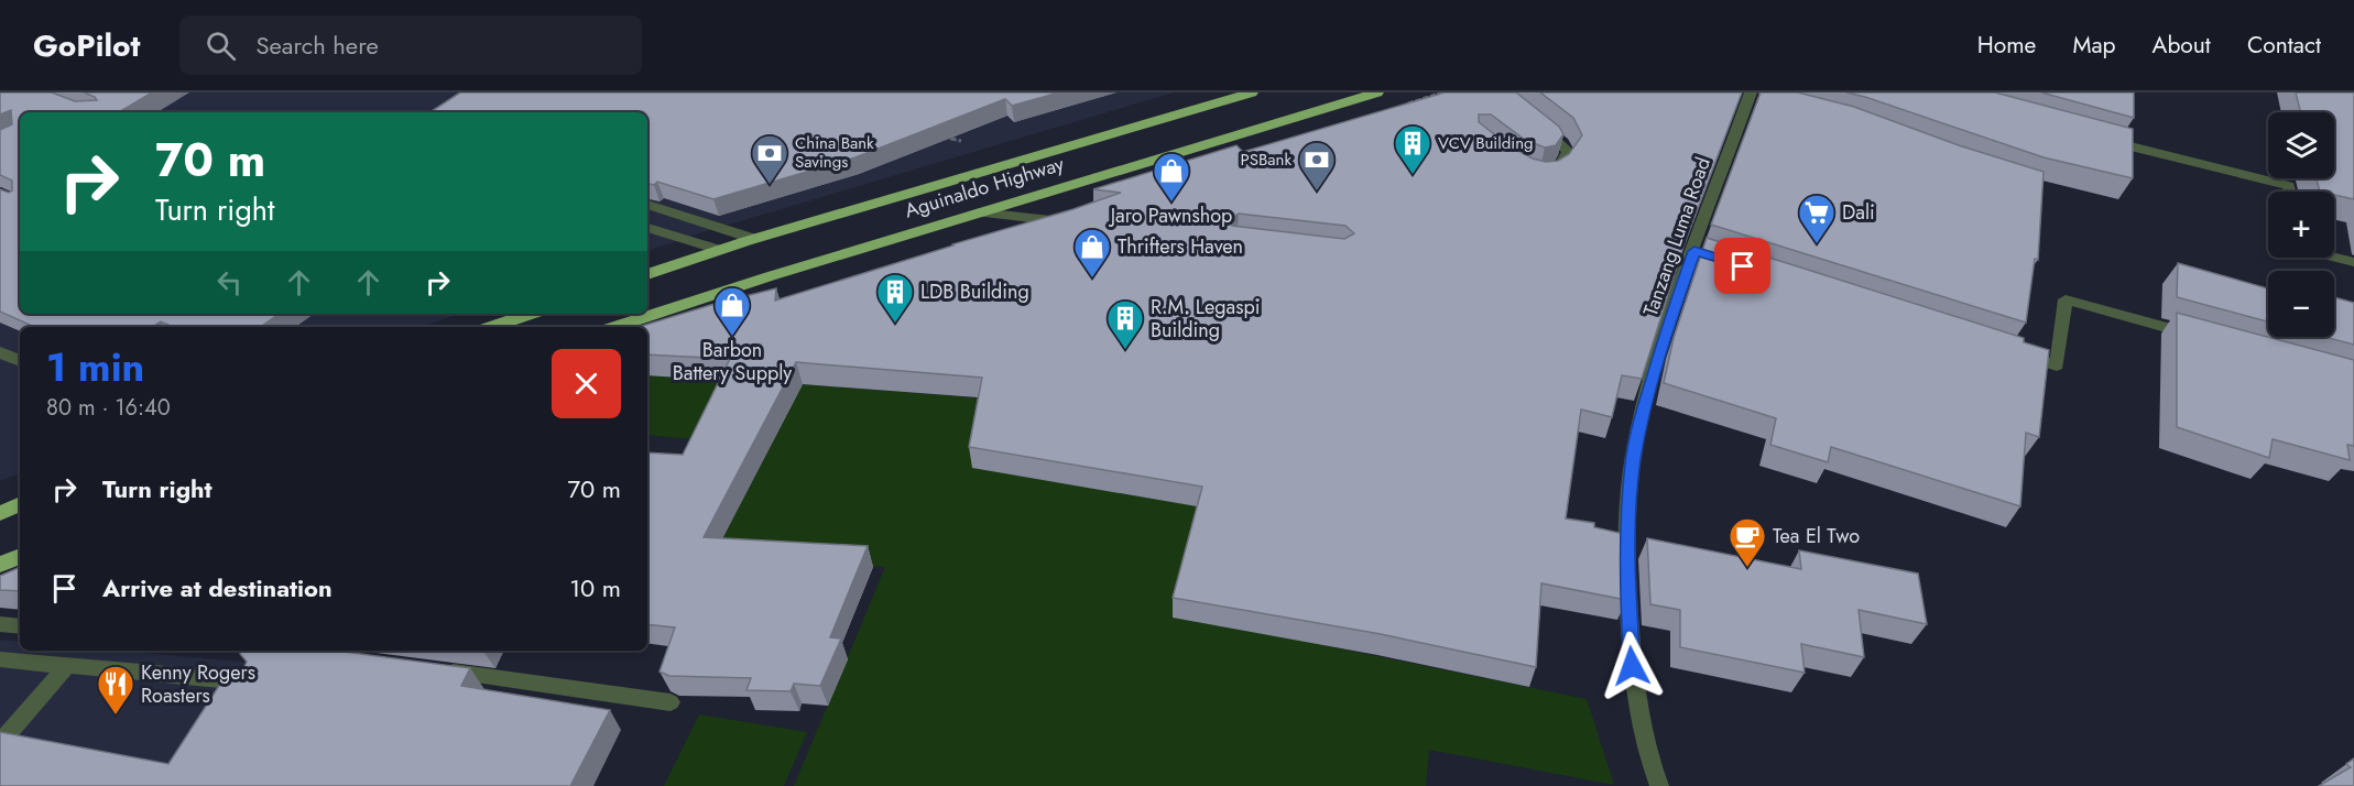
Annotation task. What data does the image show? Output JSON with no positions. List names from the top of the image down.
{
  "streets": {
    "highway": ["Aguinaldo Highway"],
    "street": ["Tanzang Luma Road"]
  },
  "places": {
    "building": ["VCV Building", "LDB Building", "R.M. Legaspi Building"],
    "bank": ["China Bank Savings", "PSBank"],
    "shop": ["Jaro Pawnshop", "Thrifters Haven", "Barbon Battery Supply"],
    "supermarket": ["Dali"],
    "cafe": ["Tea El Two"],
    "restaurant": ["Kenny Rogers Roasters"]
  },
  "page": {
    "header": "GoPilot",
    "search": "Search here",
    "nav": [
      "Home",
      "Map",
      "About",
      "Contact"
    ],
    "map_buttons": ["+", "−"],
    "turn": ["70 m", "Turn right"],
    "heading": ["1 min", "80 m · 16:40"],
    "list": [
      {
        "name": "Turn right",
        "value": "70 m"
      },
      {
        "name": "Arrive at destination",
        "value": "10 m"
      }
    ]
  }
}
